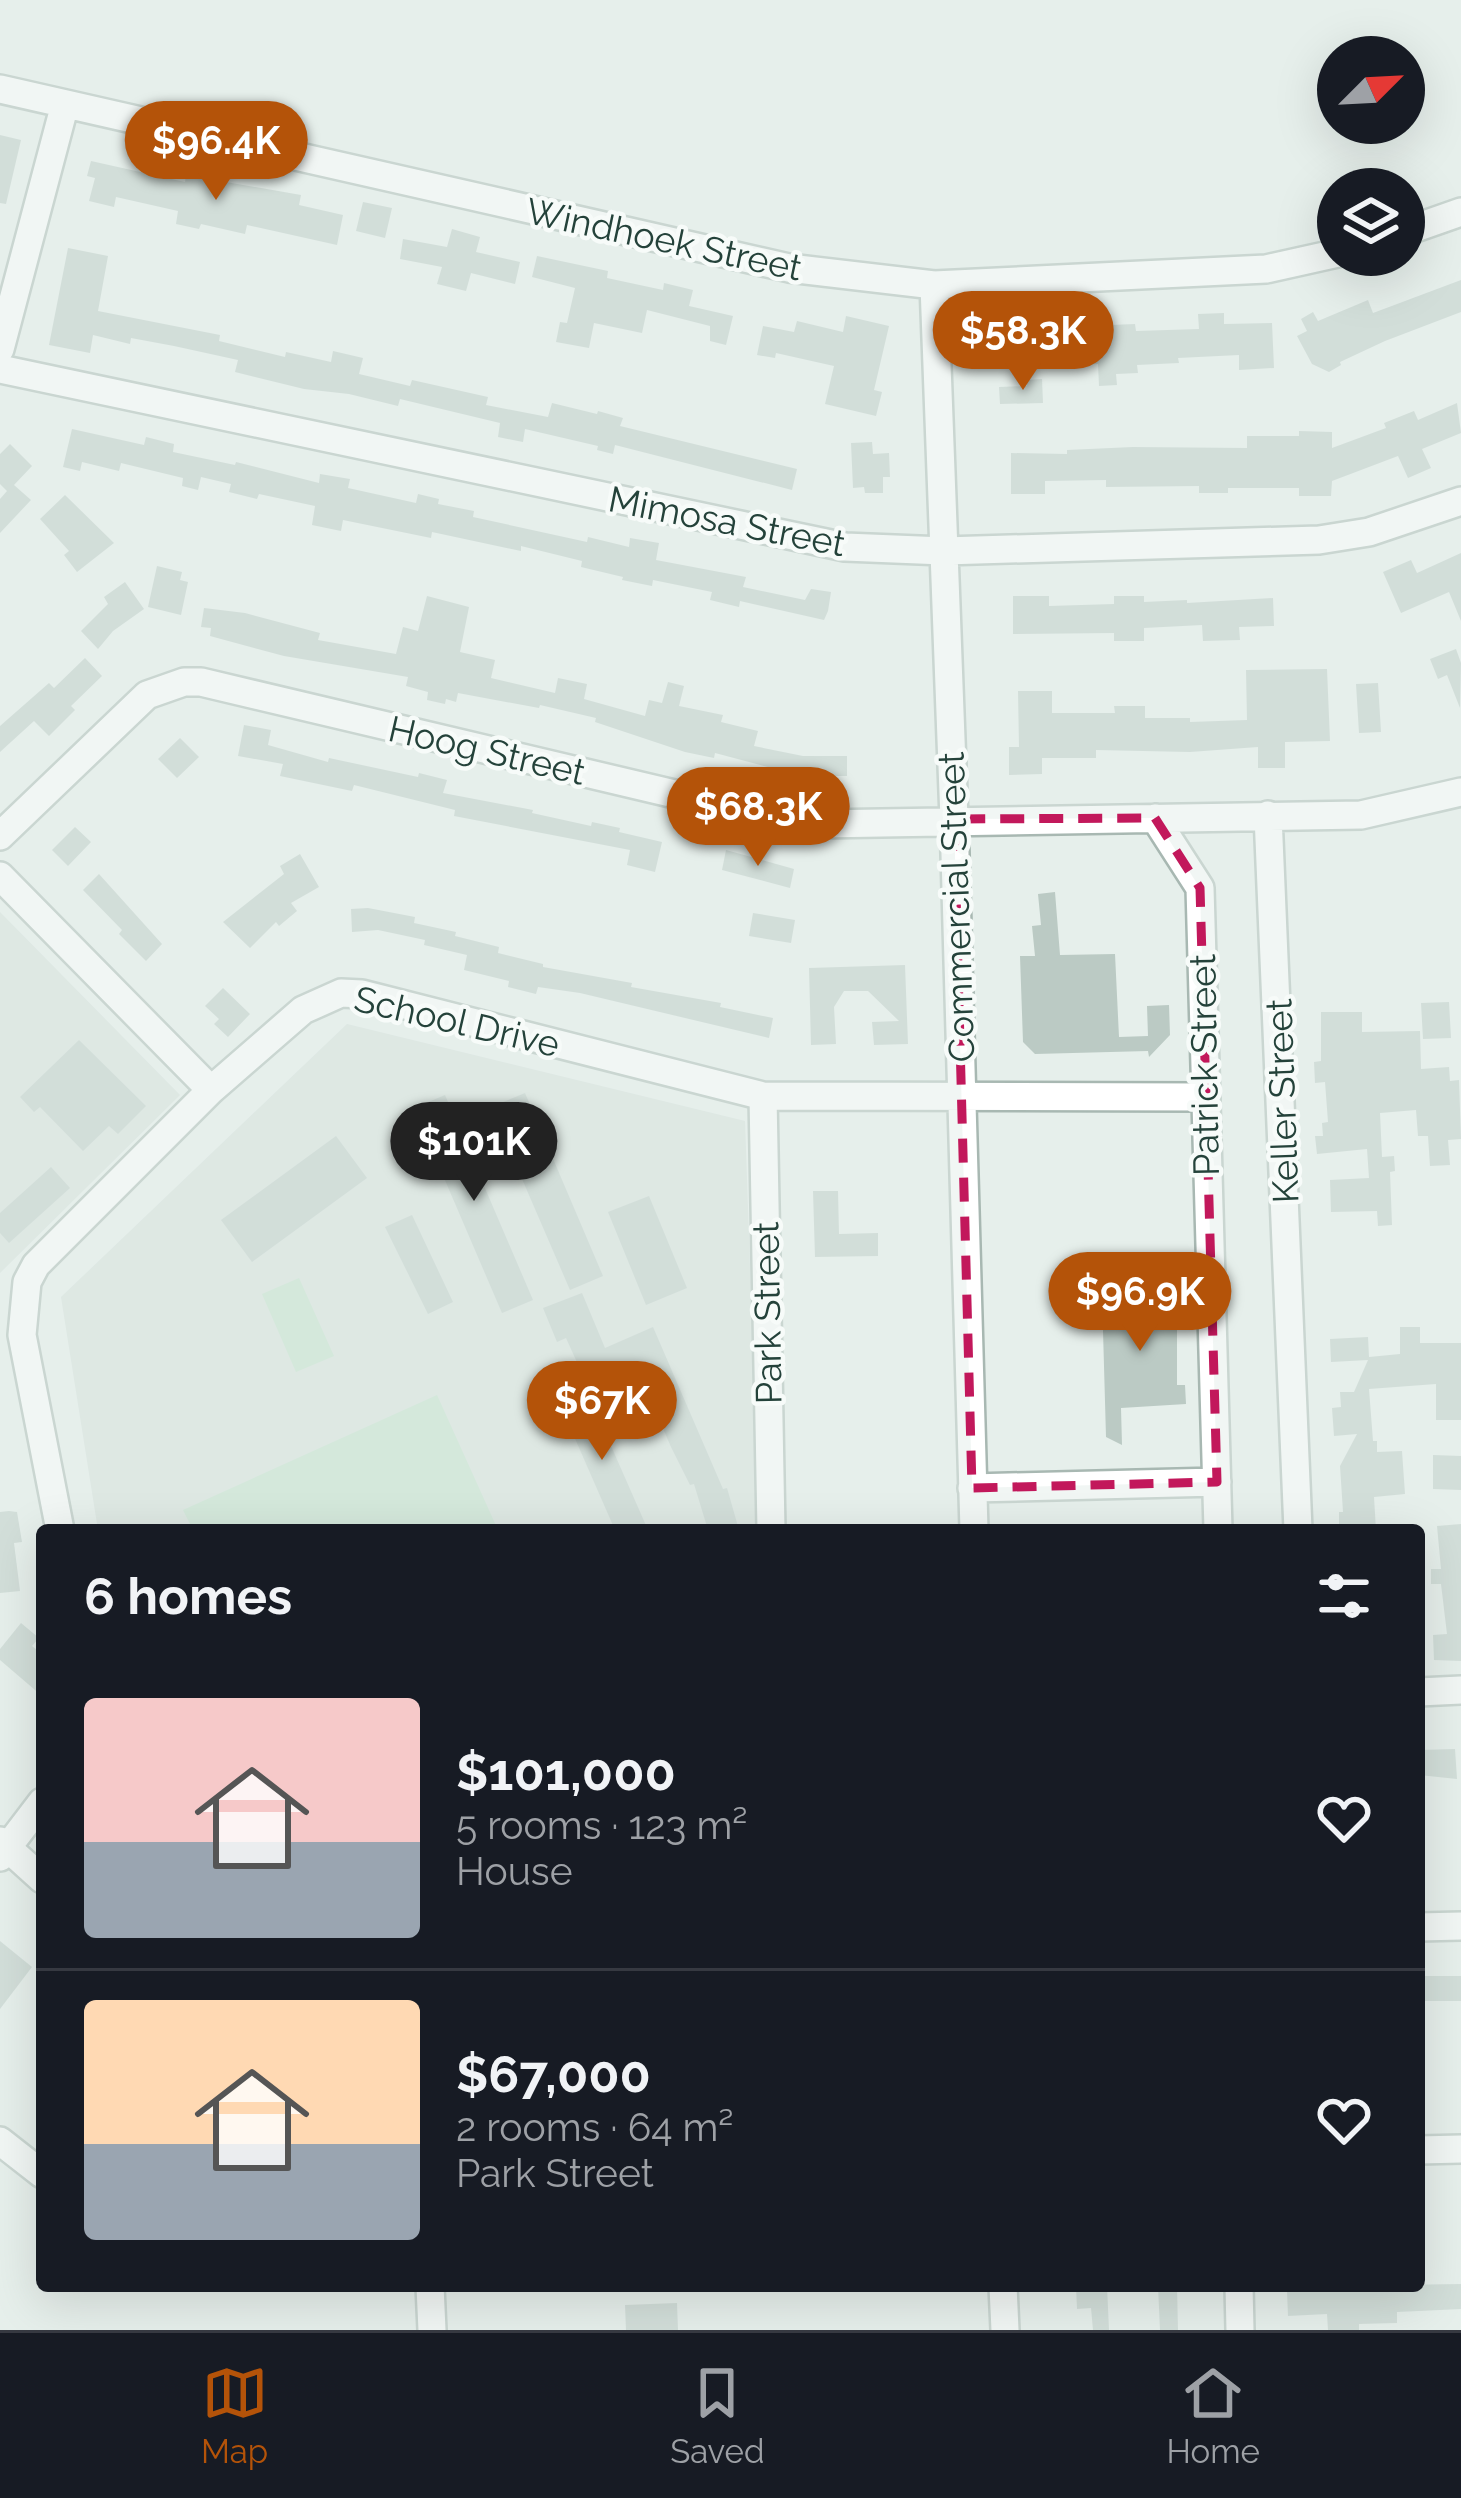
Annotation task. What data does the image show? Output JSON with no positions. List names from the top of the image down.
{
  "streets": {
    "street": [
      "Windhoek Street",
      "Mimosa Street",
      "Hoog Street",
      "Commercial Street",
      "School Drive",
      "Patrick Street",
      "Keller Street",
      "Park Street"
    ]
  },
  "crossings": [
    ["Windhoek Street", "Commercial Street"],
    ["Mimosa Street", "Commercial Street"],
    ["Hoog Street", "Commercial Street"],
    ["Hoog Street", "Patrick Street"],
    ["Hoog Street", "Keller Street"],
    ["Commercial Street", "School Drive"],
    ["School Drive", "Patrick Street"],
    ["School Drive", "Park Street"]
  ],
  "north": "top right",
  "page": {
    "price": [
      "$96.4K",
      "$58.3K",
      "$68.3K",
      "$101K",
      "$96.9K",
      "$67K"
    ],
    "heading": "6 homes",
    "list": [
      {
        "name": "$101,000",
        "note": "5 rooms · 123 m² · House"
      },
      {
        "name": "$67,000",
        "note": "2 rooms · 64 m² · Park Street"
      }
    ],
    "tabs": ["Map", "Saved", "Home"]
  }
}
